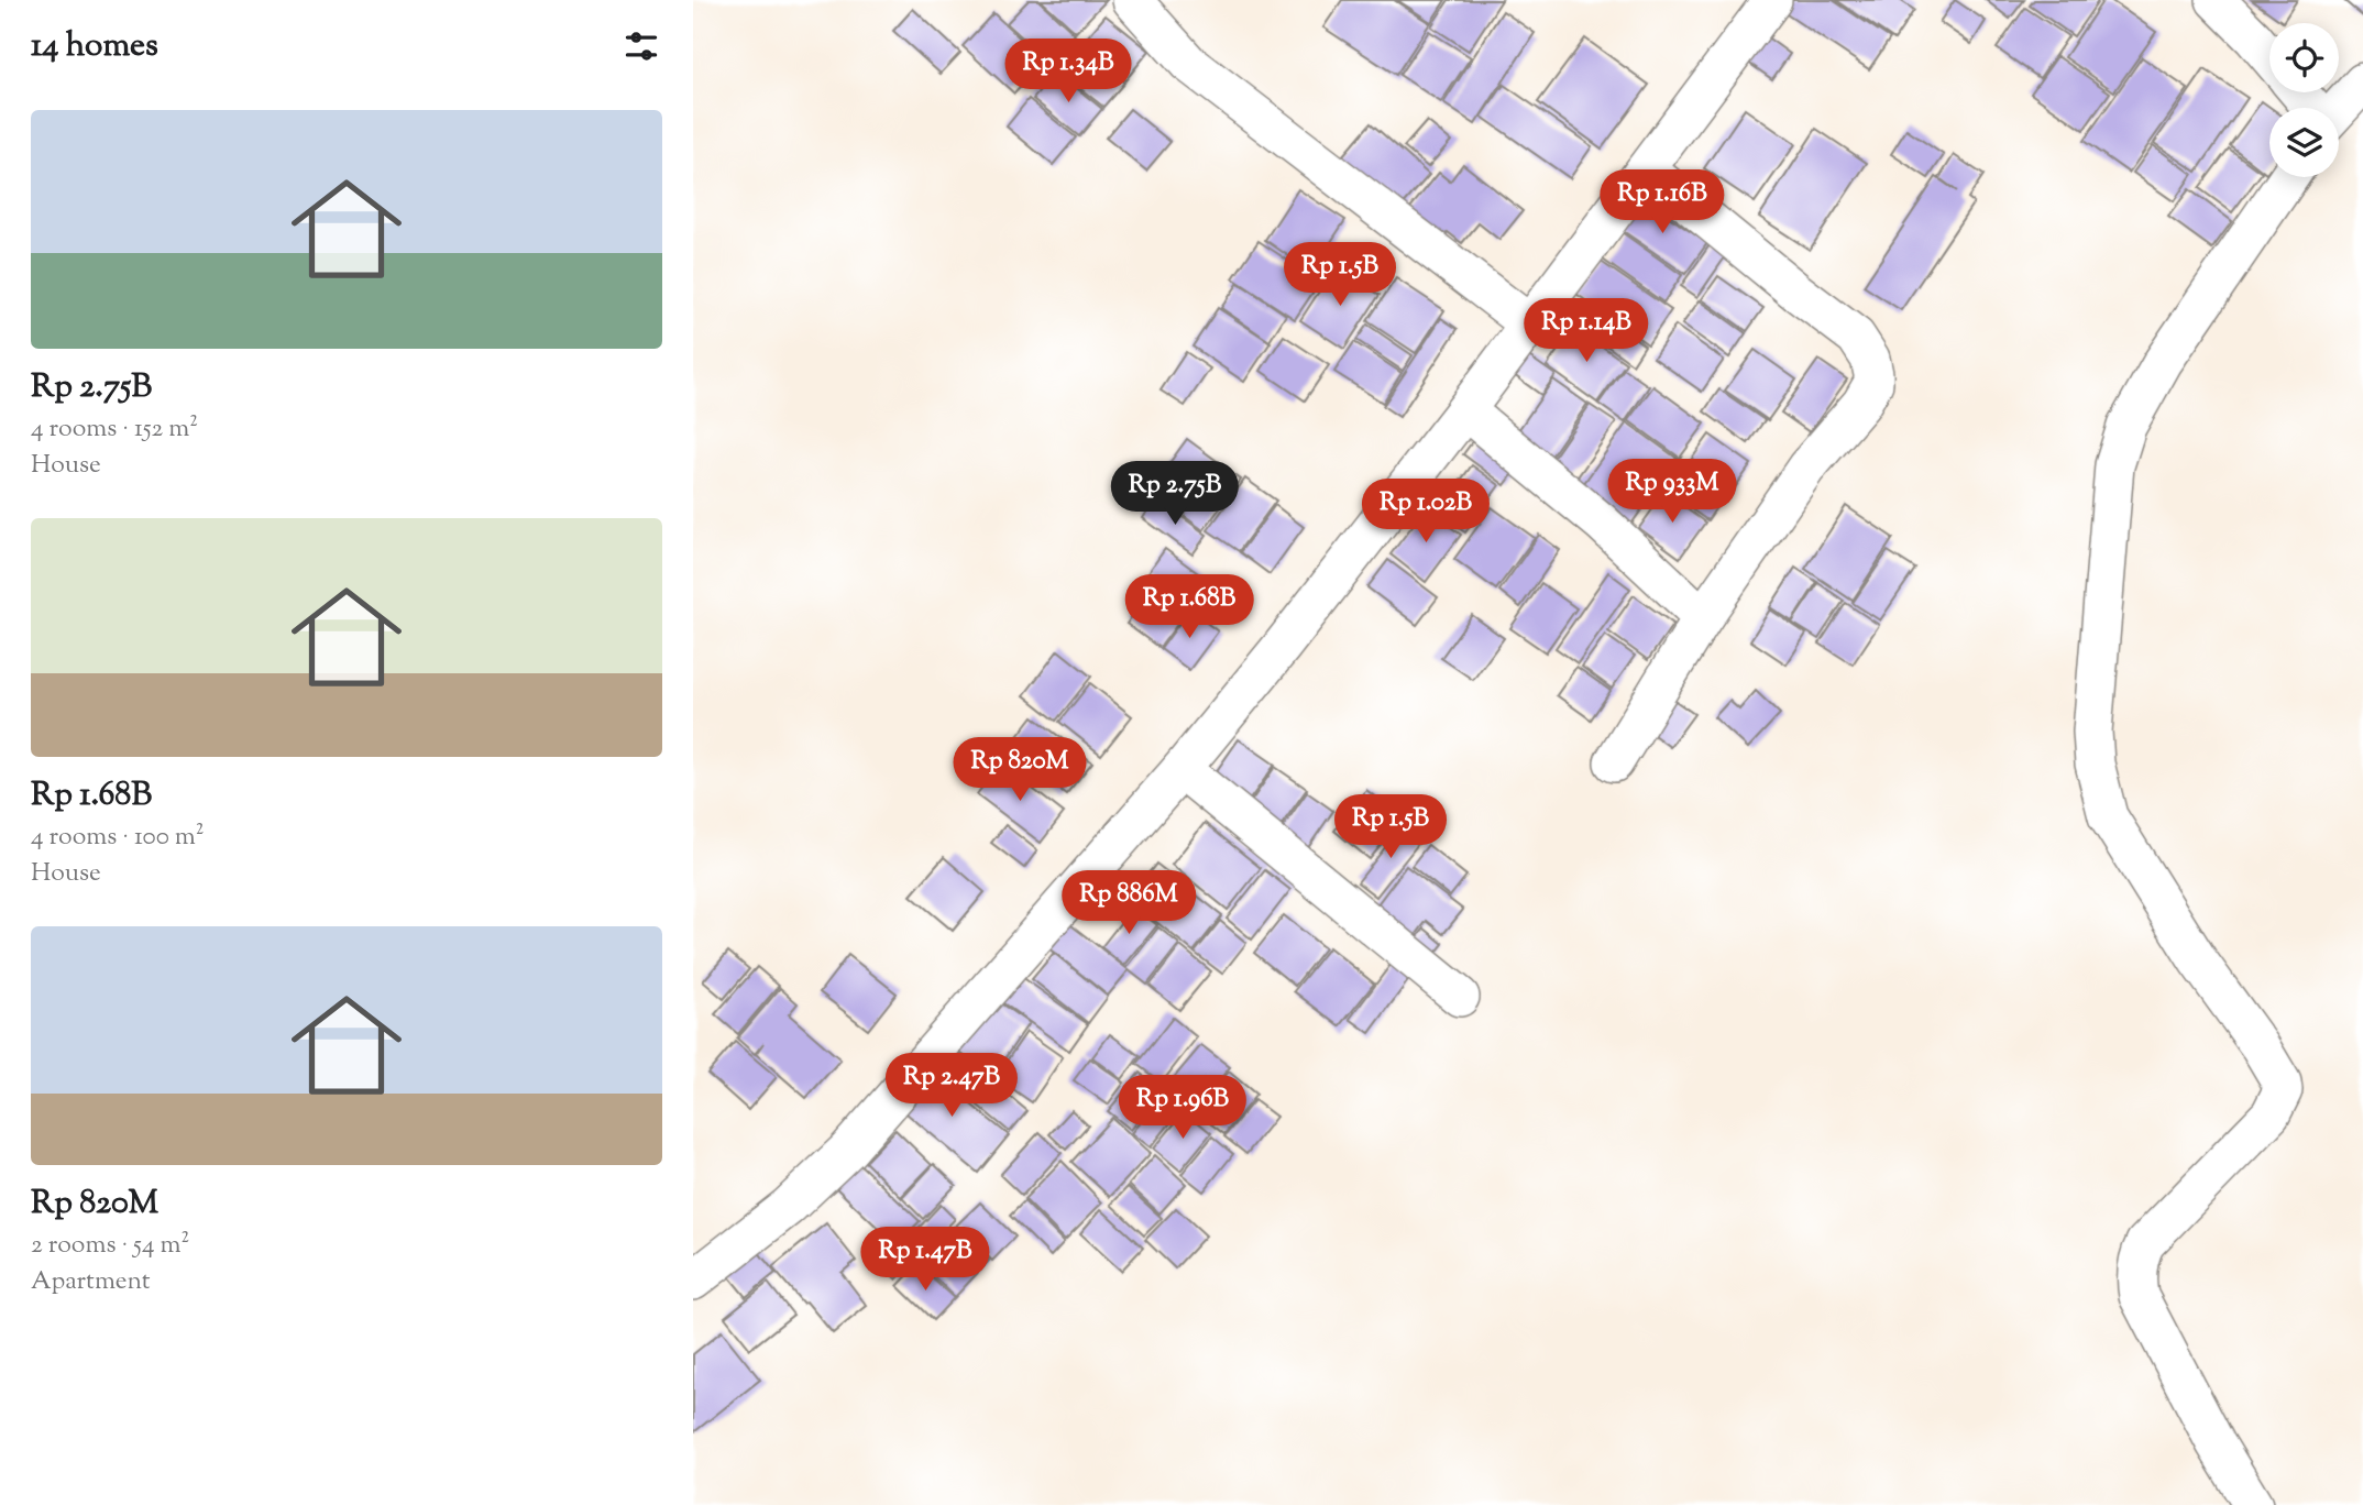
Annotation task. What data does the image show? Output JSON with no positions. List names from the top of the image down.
{
  "page": {
    "heading": "14 homes",
    "price": [
      "Rp 1.34B",
      "Rp 1.16B",
      "Rp 1.5B",
      "Rp 1.14B",
      "Rp 933M",
      "Rp 2.75B",
      "Rp 1.02B",
      "Rp 1.68B",
      "Rp 820M",
      "Rp 1.5B",
      "Rp 886M",
      "Rp 2.47B",
      "Rp 1.96B",
      "Rp 1.47B"
    ],
    "list": [
      {
        "name": "Rp 2.75B",
        "note": "4 rooms · 152 m² · House"
      },
      {
        "name": "Rp 1.68B",
        "note": "4 rooms · 100 m² · House"
      },
      {
        "name": "Rp 820M",
        "note": "2 rooms · 54 m² · Apartment"
      }
    ]
  }
}
